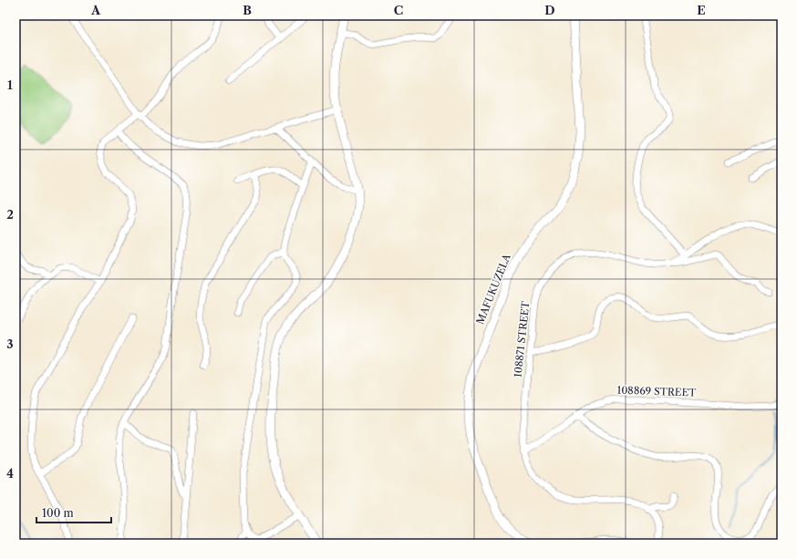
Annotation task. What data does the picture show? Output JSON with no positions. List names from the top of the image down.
{
  "streets": {
    "main road": ["MAFUKUZELA"],
    "street": ["108871 STREET", "108869 STREET"]
  },
  "crossings": [
    ["108871 STREET", "108869 STREET"]
  ],
  "scale_bar": "100 m",
  "grid": {
    "columns": [
      "A",
      "B",
      "C",
      "D",
      "E"
    ],
    "rows": [
      "1",
      "2",
      "3",
      "4"
    ]
  }
}
